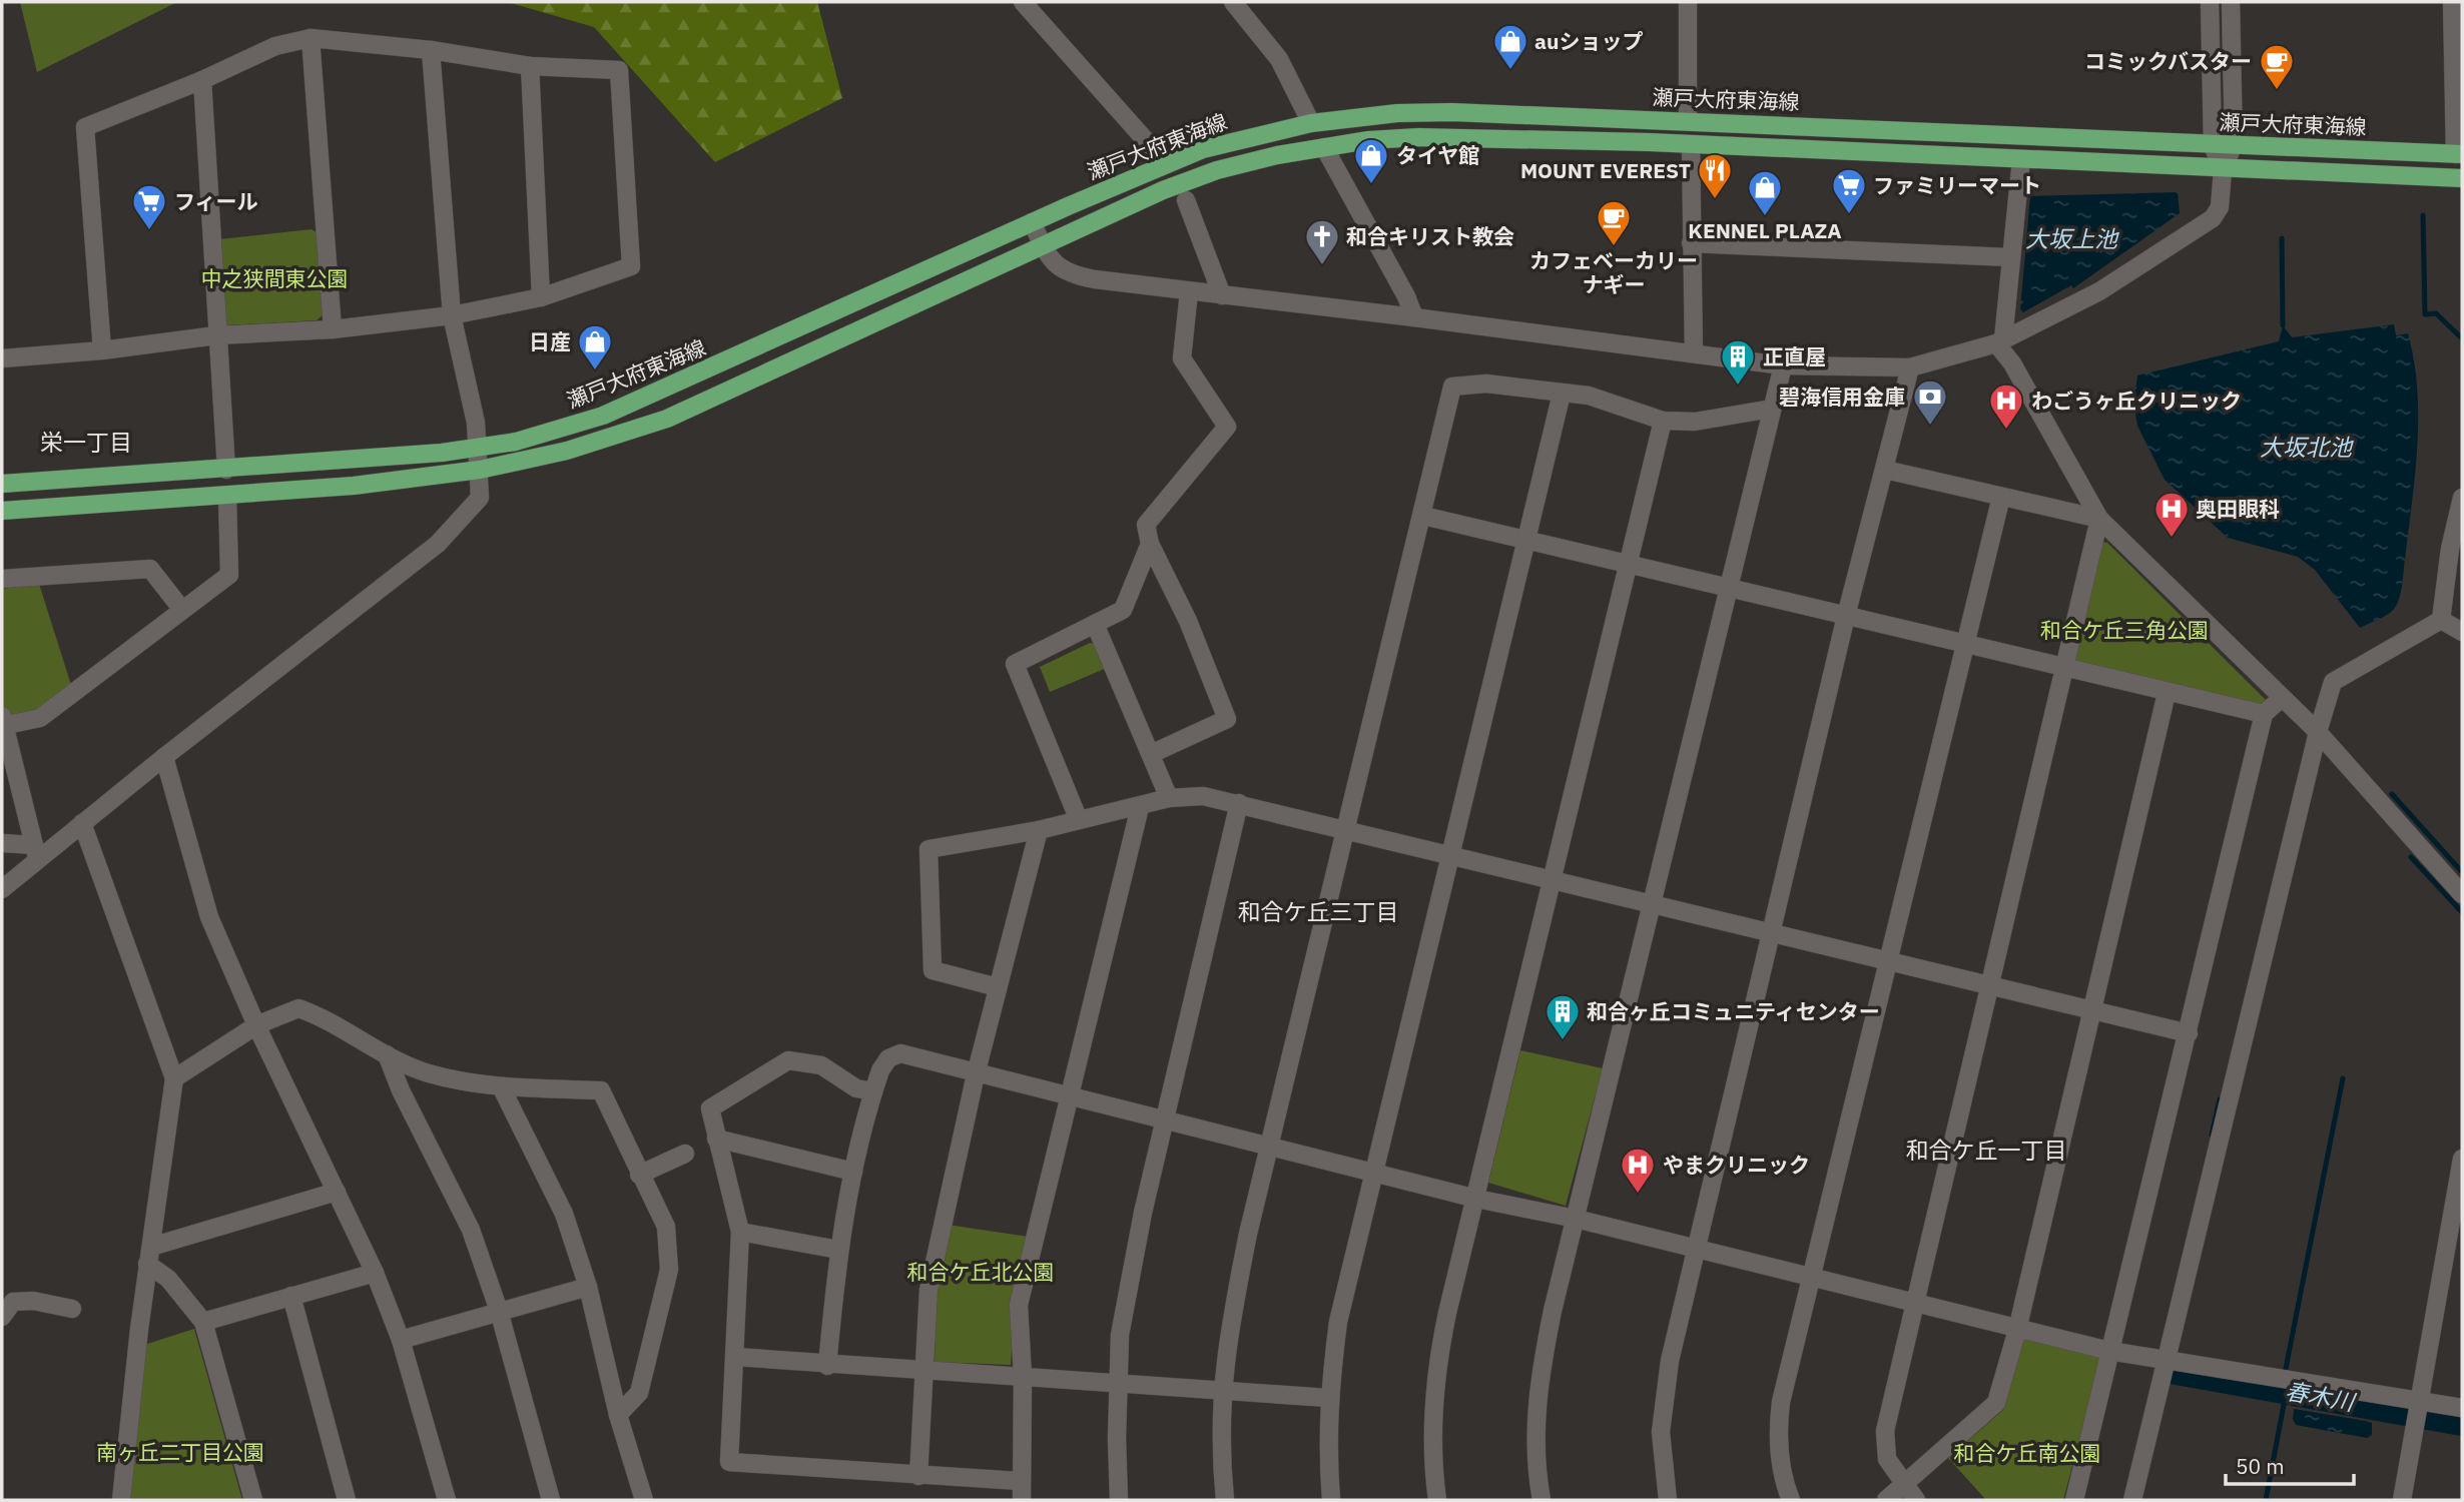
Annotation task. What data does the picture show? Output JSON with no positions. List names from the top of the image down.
{
  "streets": {
    "main road": ["瀬戸大府東海線"]
  },
  "districts": ["栄一丁目", "和合ケ丘三丁目", "和合ケ丘一丁目"],
  "water": ["大坂上池", "大坂北池", "春木川"],
  "parks": [
    "中之狭間東公園",
    "和合ケ丘三角公園",
    "和合ケ丘北公園",
    "南ヶ丘二丁目公園",
    "和合ケ丘南公園"
  ],
  "places": {
    "shop": [
      "auショップ",
      "タイヤ館",
      "KENNEL PLAZA",
      "日産"
    ],
    "cafe": ["コミックバスター", "カフェベーカリー ナギー"],
    "restaurant": ["MOUNT EVEREST"],
    "supermarket": ["ファミリーマート", "フィール"],
    "church": ["和合キリスト教会"],
    "building": ["正直屋", "和合ヶ丘コミュニティセンター"],
    "bank": ["碧海信用金庫"],
    "hospital": ["わごうヶ丘クリニック", "奥田眼科", "やまクリニック"]
  },
  "scale_bar": "50 m"
}
